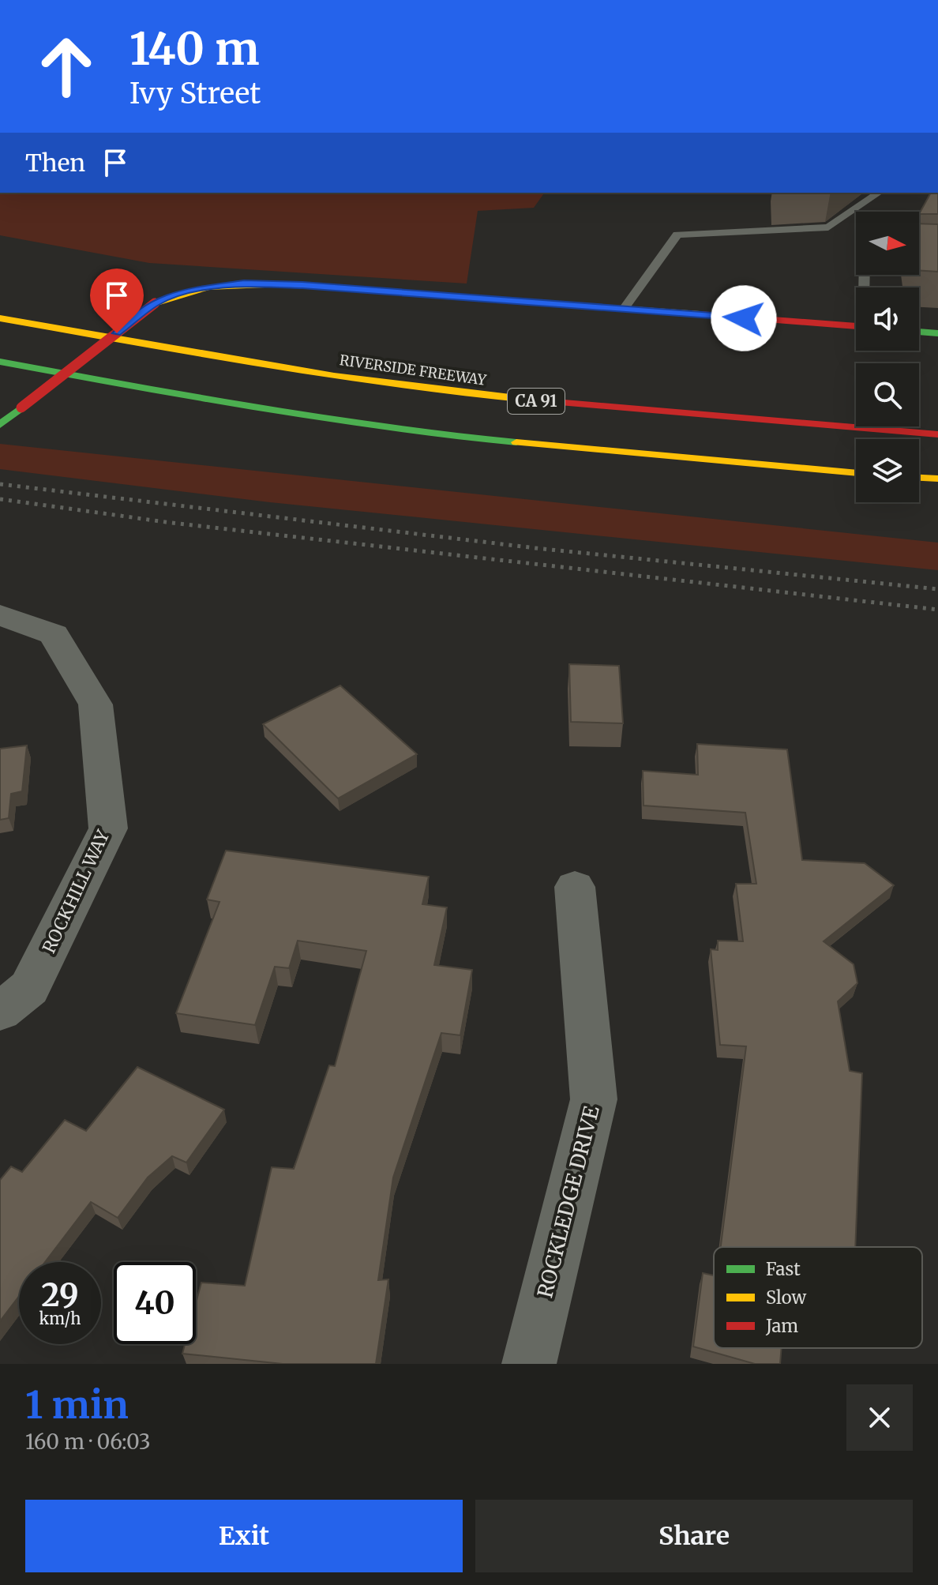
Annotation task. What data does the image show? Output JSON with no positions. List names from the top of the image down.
{
  "streets": {
    "main road": ["RIVERSIDE FREEWAY", "CA 91"],
    "street": ["ROCKHILL WAY", "ROCKLEDGE DRIVE"]
  },
  "legend": ["Fast", "Slow", "Jam"],
  "north": "right",
  "page": {
    "turn": ["140 m", "Ivy Street"],
    "then": "Then",
    "speed": "29 km/h",
    "limit": "40",
    "heading": ["1 min", "160 m · 06:03"],
    "buttons": ["Exit", "Share"]
  }
}
